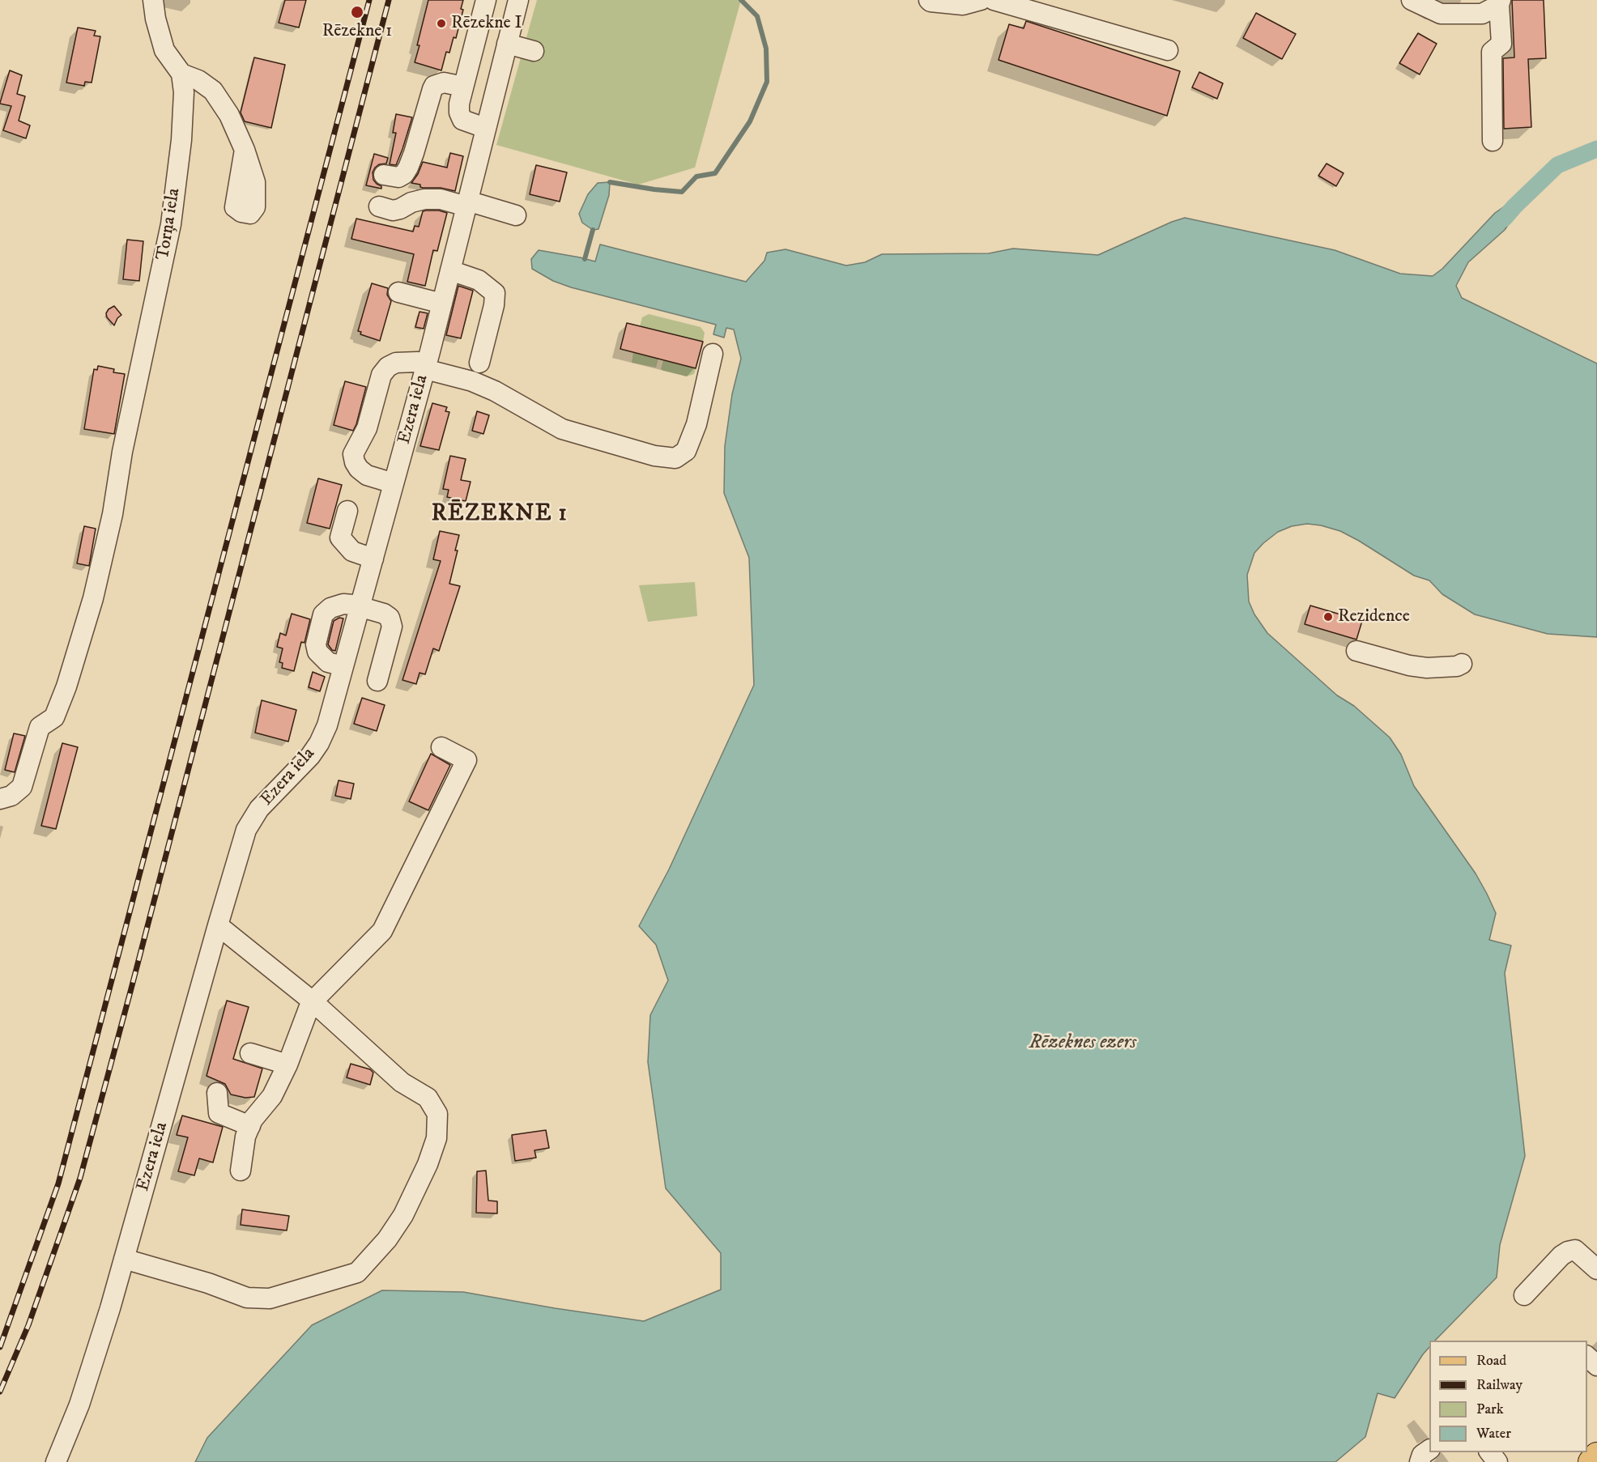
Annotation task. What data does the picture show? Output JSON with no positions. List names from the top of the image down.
{
  "streets": {
    "street": ["Torņa iela", "Ezera iela"]
  },
  "districts": ["RĒZEKNE 1"],
  "water": ["Rēzeknes ezers"],
  "places": ["Rēzekne 1", "Rēzekne I", "Rezidence"],
  "legend": [
    "Road",
    "Railway",
    "Park",
    "Water"
  ]
}
